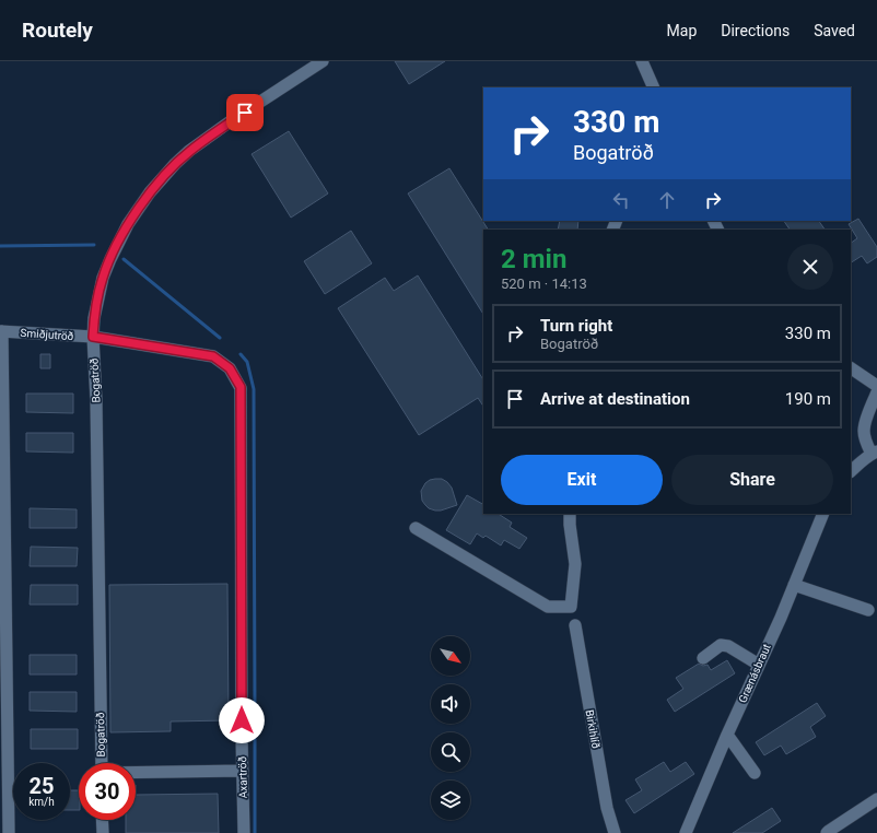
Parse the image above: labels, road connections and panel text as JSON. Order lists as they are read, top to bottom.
{
  "streets": {
    "street": [
      "Smiðjutröð",
      "Bogatröð",
      "Grænásbraut",
      "Birkihlíð",
      "Axartröð"
    ]
  },
  "crossings": [
    ["Smiðjutröð", "Bogatröð"],
    ["Smiðjutröð", "Axartröð"],
    ["Bogatröð", "Axartröð"]
  ],
  "north": "bottom right",
  "page": {
    "header": "Routely",
    "nav": ["Map", "Directions", "Saved"],
    "turn": ["330 m", "Bogatröð"],
    "heading": ["2 min", "520 m · 14:13"],
    "list": [
      {
        "name": "Turn right",
        "note": "Bogatröð",
        "value": "330 m"
      },
      {
        "name": "Arrive at destination",
        "value": "190 m"
      }
    ],
    "buttons": ["Exit", "Share"],
    "speed": "25 km/h",
    "limit": "30"
  }
}
